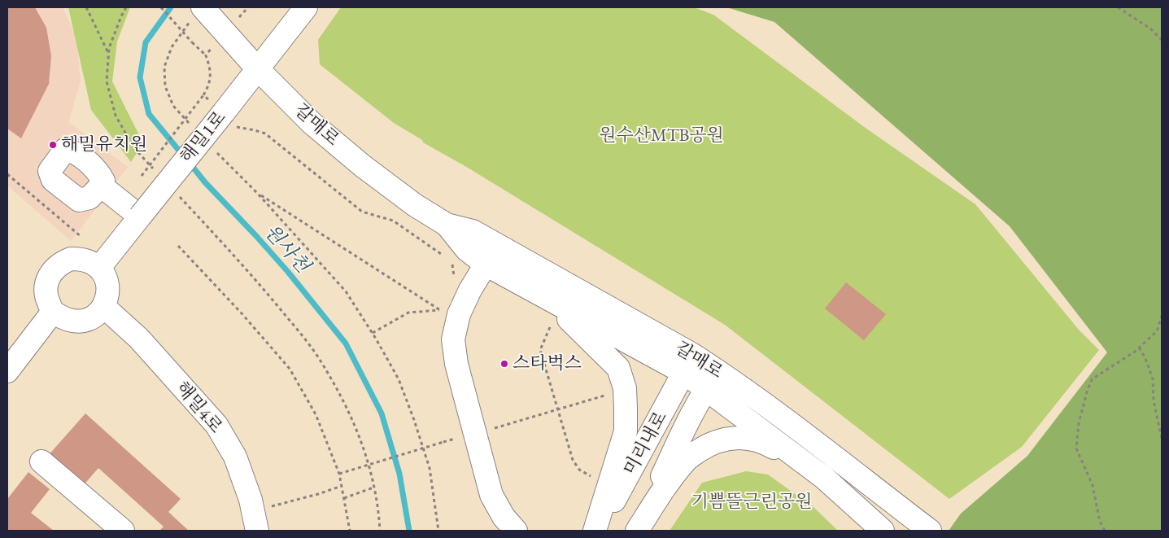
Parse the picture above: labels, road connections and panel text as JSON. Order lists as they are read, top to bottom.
{
  "streets": {
    "street": [
      "갈매로",
      "해밀1로",
      "해밀4로",
      "미리내로"
    ]
  },
  "crossings": [
    ["갈매로", "해밀1로"],
    ["갈매로", "미리내로"],
    ["해밀1로", "해밀4로"]
  ],
  "water": ["원사천"],
  "parks": ["원수산MTB공원", "기쁨뜰근린공원"],
  "places": ["해밀유치원", "스타벅스"]
}
